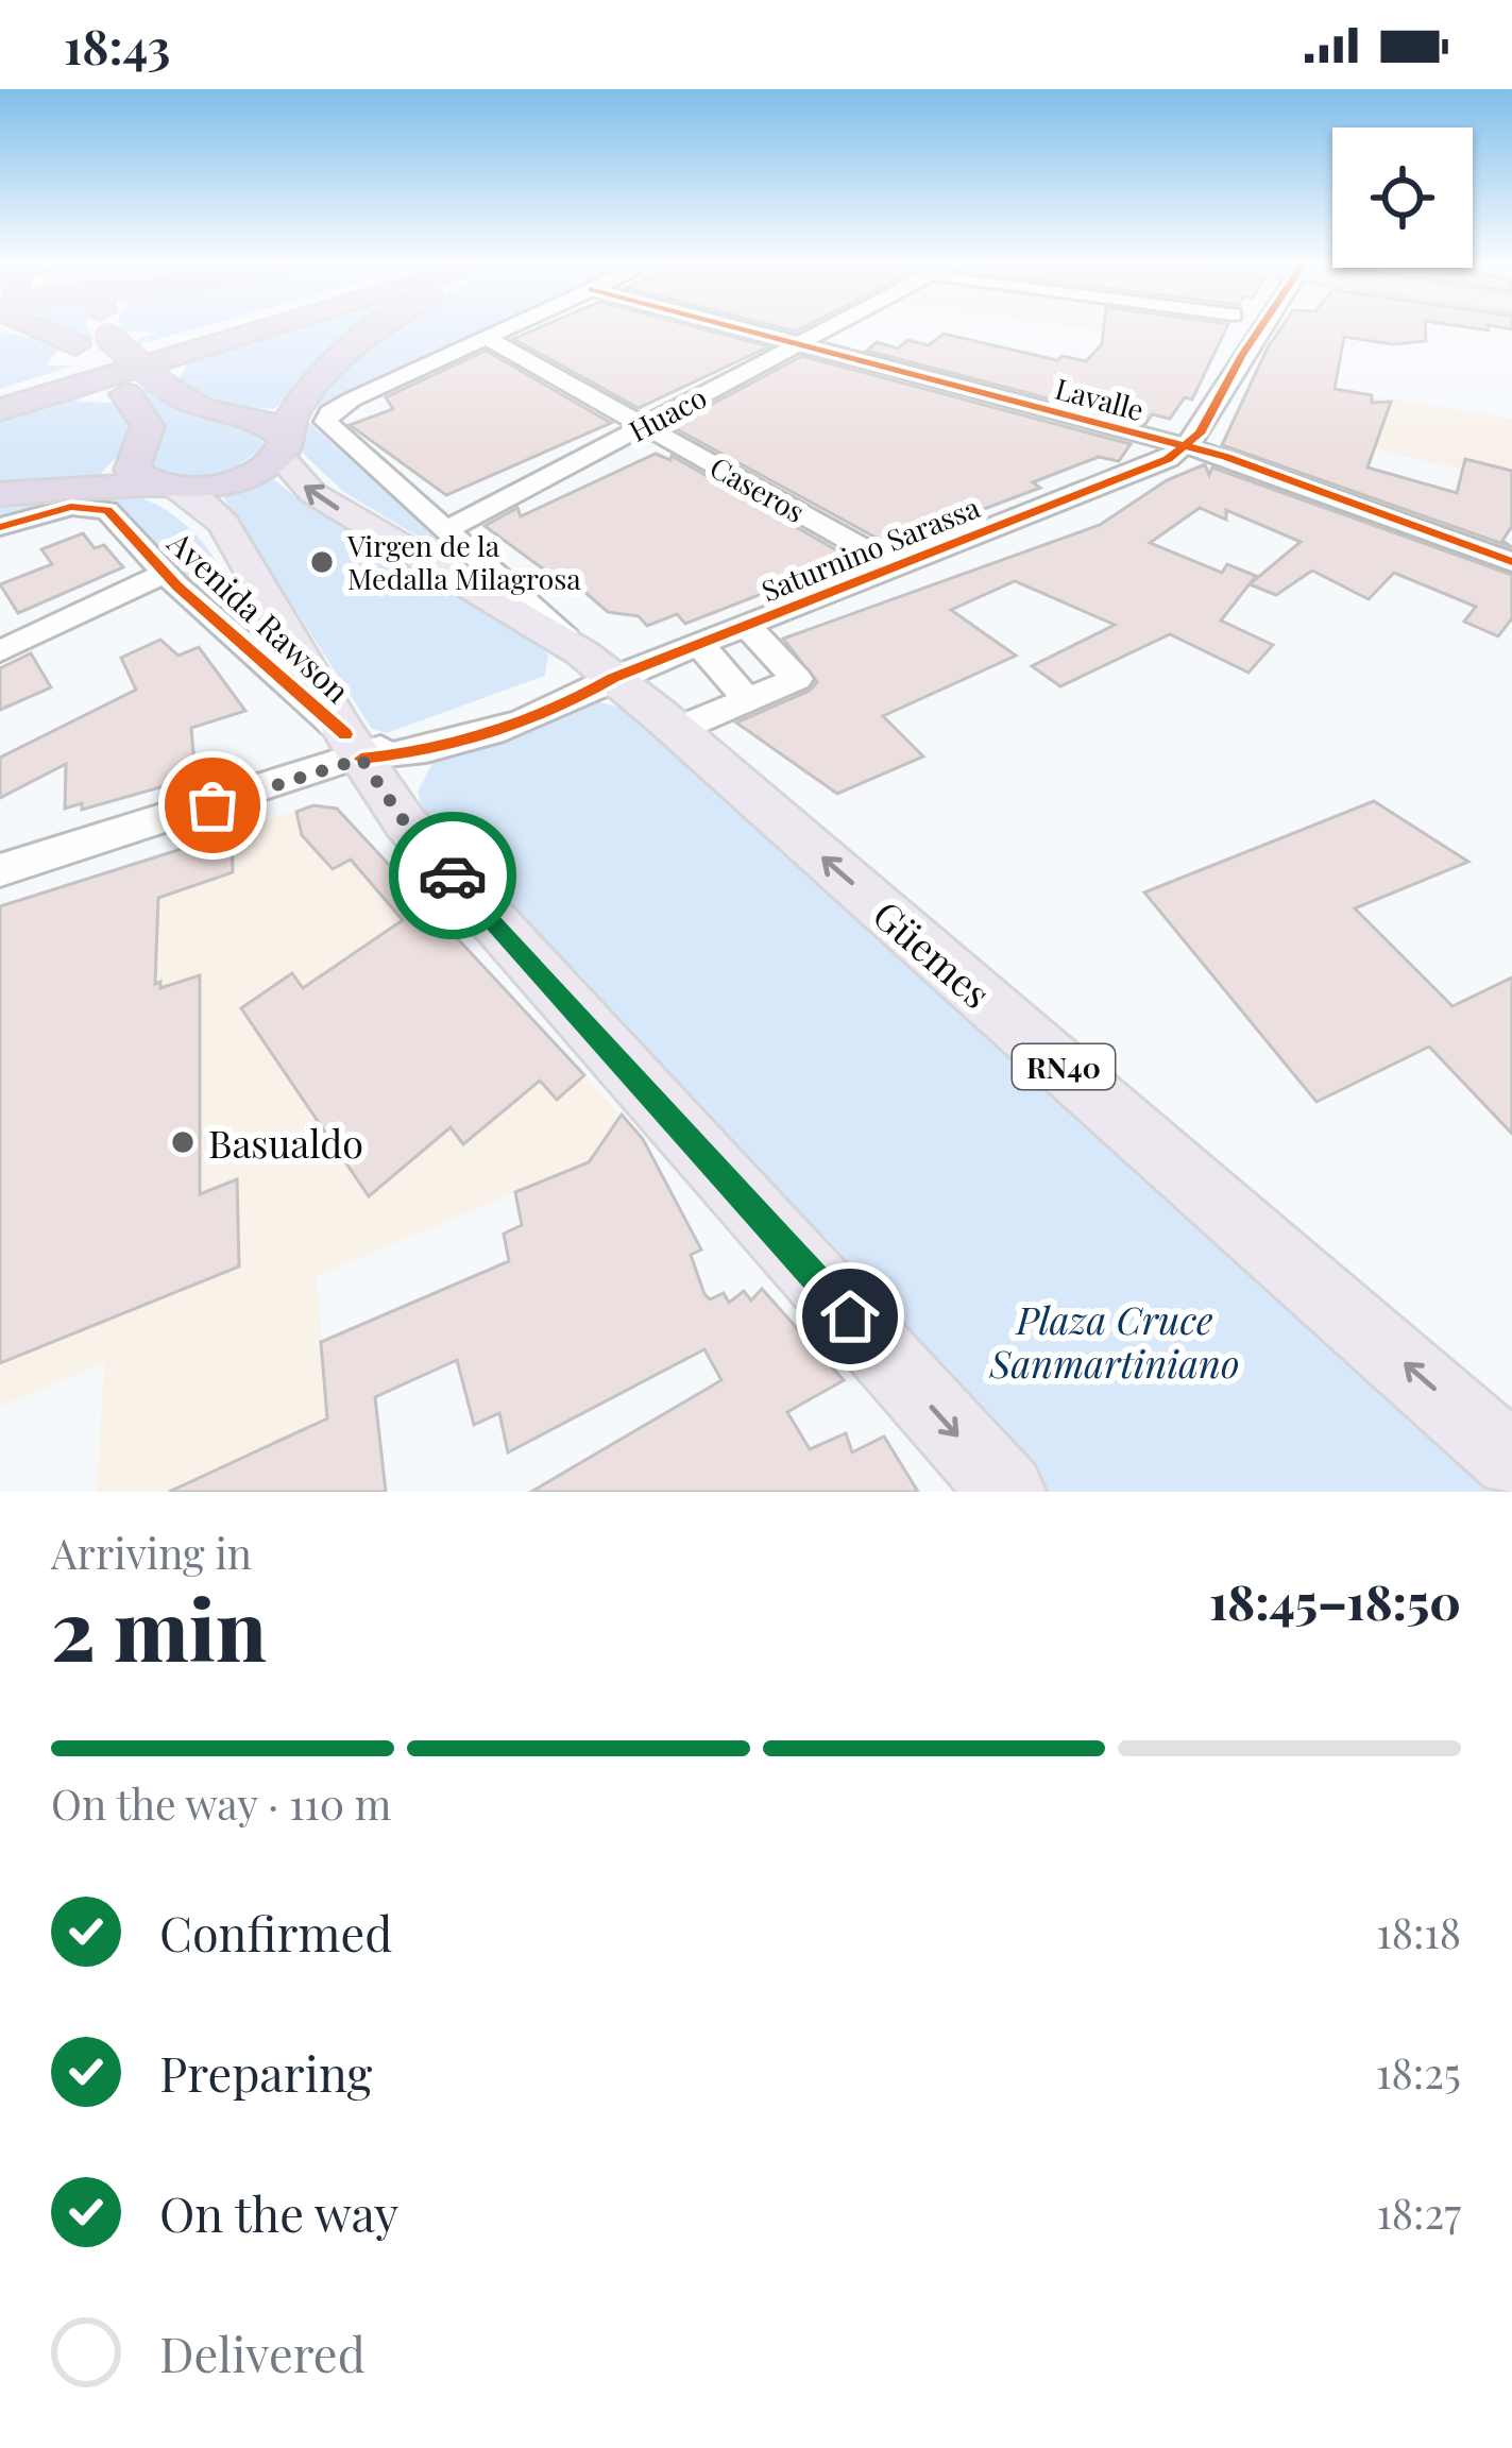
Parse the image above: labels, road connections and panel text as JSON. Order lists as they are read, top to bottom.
{
  "streets": {
    "highway": ["RN40"],
    "main road": ["Avenida Rawson", "Güemes"],
    "street": [
      "Lavalle",
      "Huaco",
      "Caseros",
      "Saturnino Sarassa"
    ]
  },
  "crossings": [
    ["Lavalle", "Huaco"],
    ["Lavalle", "Saturnino Sarassa"],
    ["Huaco", "Caseros"],
    ["Huaco", "Güemes"],
    ["Caseros", "Saturnino Sarassa"],
    ["Caseros", "Güemes"],
    ["Saturnino Sarassa", "Avenida Rawson"],
    ["Saturnino Sarassa", "Güemes"],
    ["Güemes", "RN40"]
  ],
  "one_way": ["Avenida Rawson", "Güemes"],
  "parks": ["Plaza Cruce Sanmartiniano"],
  "places": ["Virgen de la Medalla Milagrosa", "Basualdo"],
  "page": {
    "status": "18:43",
    "heading": ["2 min", "Arriving in", "18:45–18:50"],
    "bar": "On the way · 110 m",
    "list": [
      ["Confirmed", "18:18"],
      ["Preparing", "18:25"],
      ["On the way", "18:27"],
      "Delivered"
    ]
  }
}
